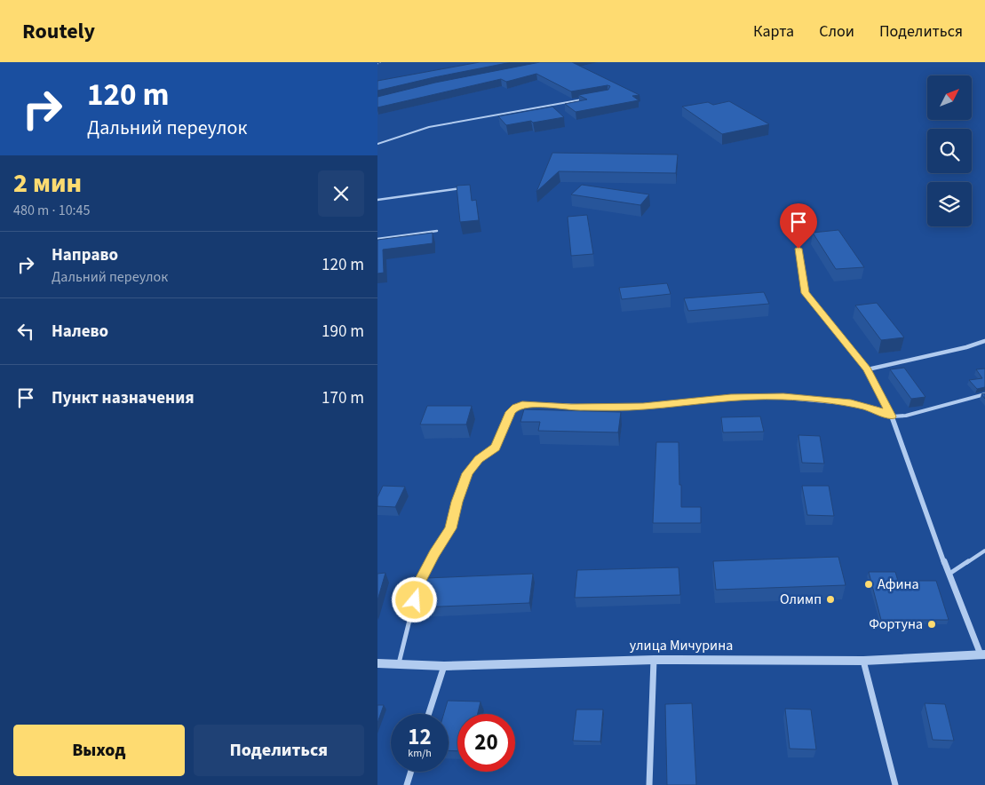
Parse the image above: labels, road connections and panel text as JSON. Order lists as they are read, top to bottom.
{
  "streets": {
    "street": ["улица Мичурина"]
  },
  "places": ["Афина", "Олимп", "Фортуна"],
  "north": "top right",
  "page": {
    "header": "Routely",
    "nav": ["Карта", "Слои", "Поделиться"],
    "turn": ["120 m", "Дальний переулок"],
    "heading": ["2 мин", "480 m · 10:45"],
    "list": [
      {
        "name": "Направо",
        "note": "Дальний переулок",
        "value": "120 m"
      },
      {
        "name": "Налево",
        "value": "190 m"
      },
      {
        "name": "Пункт назначения",
        "value": "170 m"
      }
    ],
    "speed": "12 km/h",
    "limit": "20",
    "buttons": ["Выход", "Поделиться"]
  }
}
